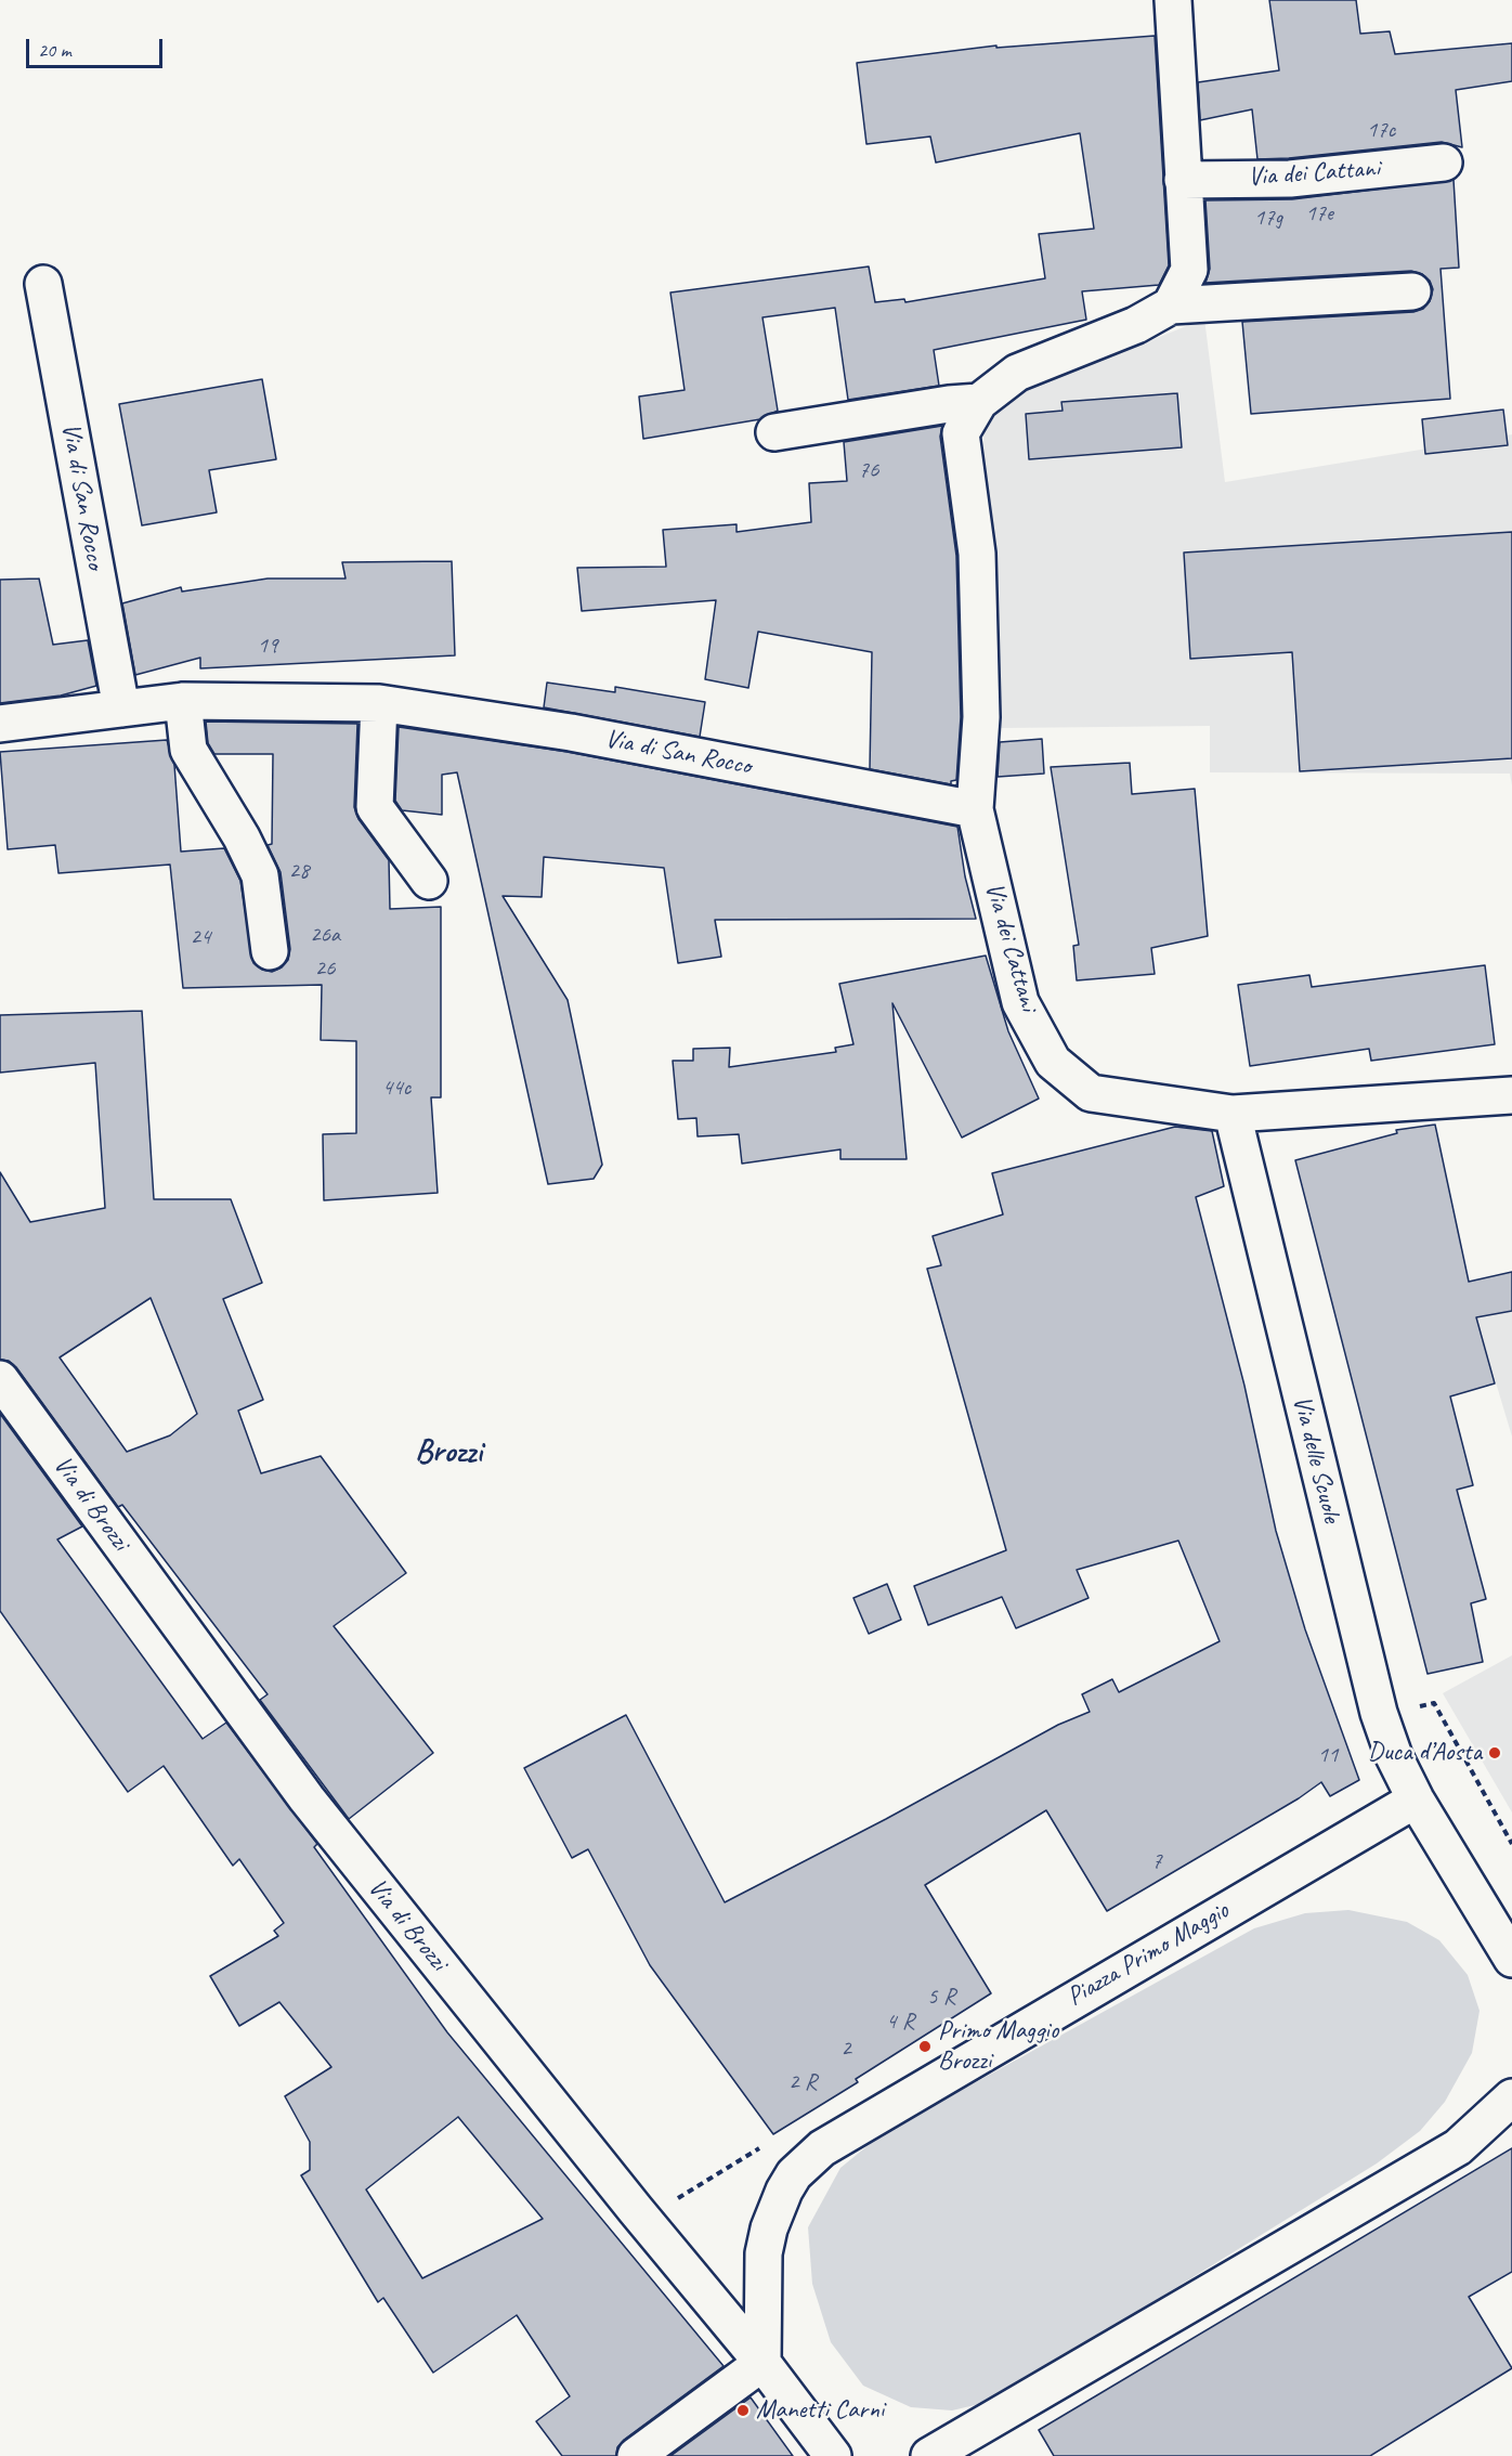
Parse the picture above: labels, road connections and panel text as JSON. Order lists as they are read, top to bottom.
{
  "streets": {
    "street": [
      "Via dei Cattani",
      "Via di San Rocco",
      "Via delle Scuole",
      "Via di Brozzi",
      "Piazza Primo Maggio"
    ]
  },
  "crossings": [
    ["Via dei Cattani", "Via di San Rocco"],
    ["Via dei Cattani", "Via delle Scuole"],
    ["Via delle Scuole", "Piazza Primo Maggio"],
    ["Via di Brozzi", "Piazza Primo Maggio"]
  ],
  "districts": ["Brozzi"],
  "places": ["Duca d’Aosta", "Primo Maggio Brozzi", "Manetti Carni"],
  "house_numbers": [
    "17c",
    "17e",
    "17g",
    "76",
    "19",
    "28",
    "26a",
    "24",
    "26",
    "44c",
    "11",
    "7",
    "5 R",
    "4 R",
    "2",
    "2 R"
  ],
  "scale_bar": "20 m"
}
